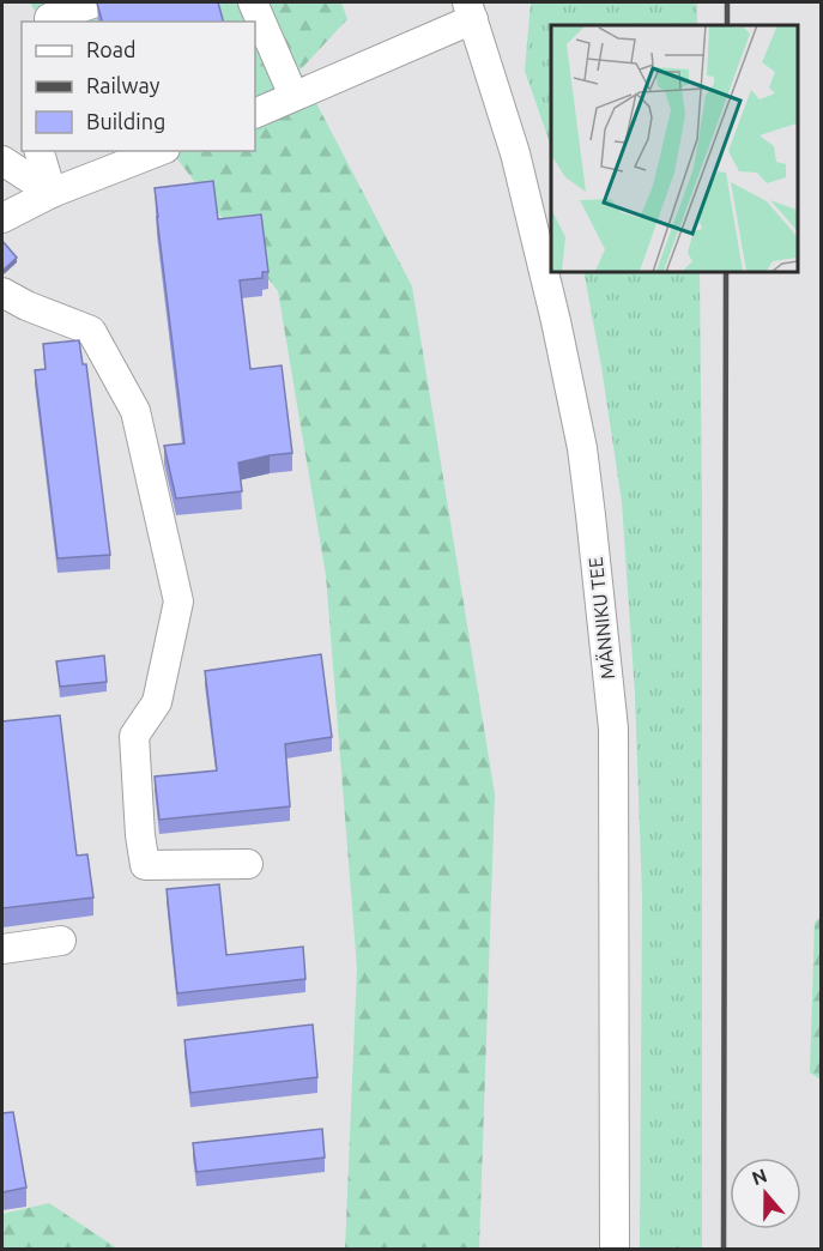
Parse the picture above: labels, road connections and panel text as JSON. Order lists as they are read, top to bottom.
{
  "streets": {
    "street": ["MÄNNIKU TEE"]
  },
  "legend": ["Road", "Railway", "Building"],
  "north": "top"
}
